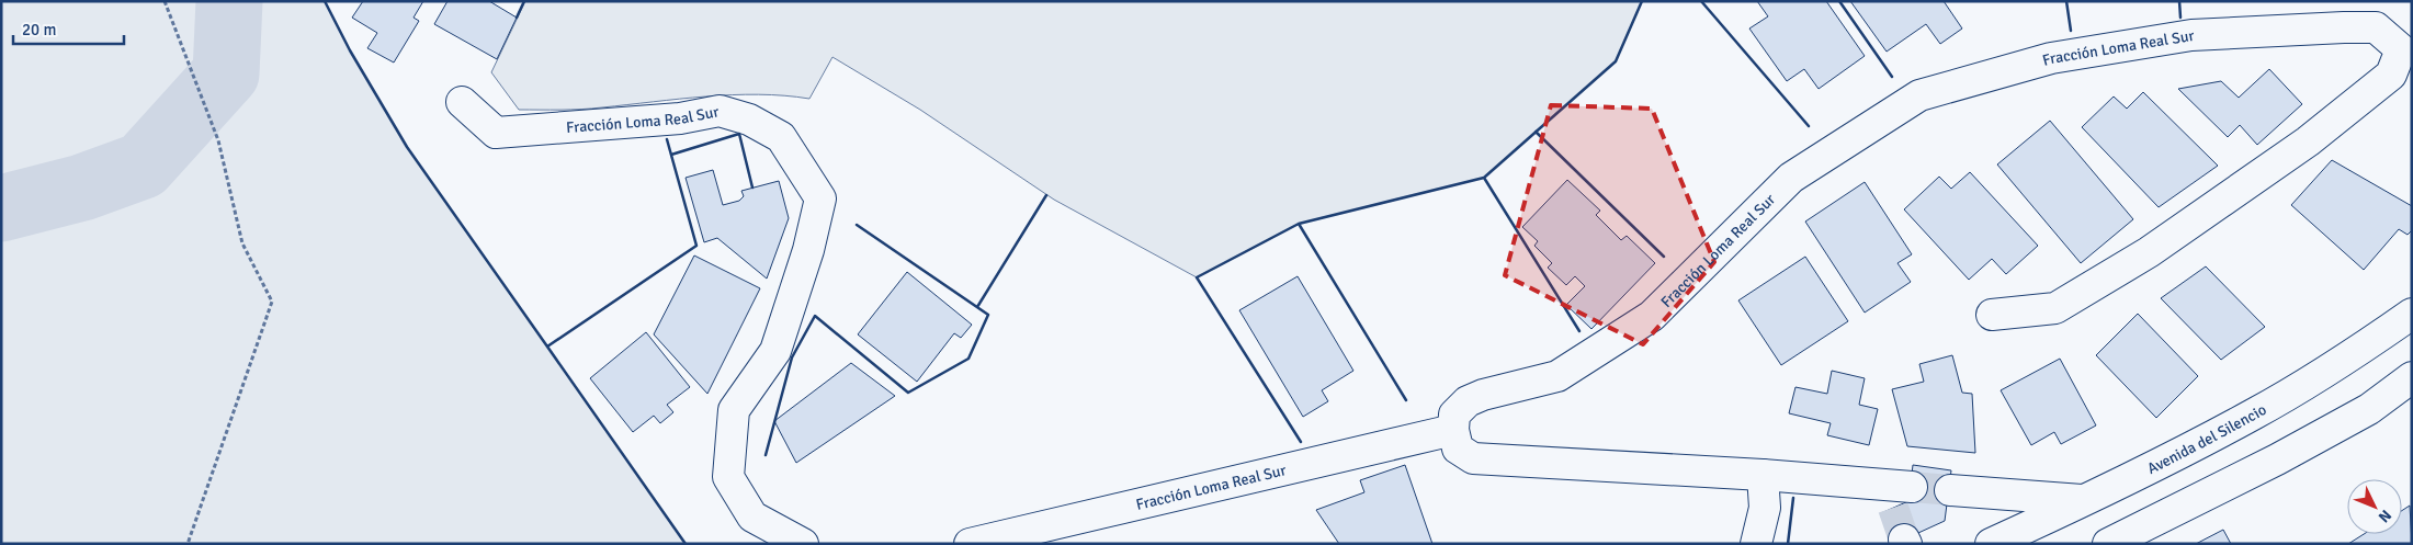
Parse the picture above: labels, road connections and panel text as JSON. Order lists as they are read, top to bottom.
{
  "streets": {
    "street": ["Fracción Loma Real Sur", "Avenida del Silencio"]
  },
  "scale_bar": "20 m",
  "north": "bottom right"
}
